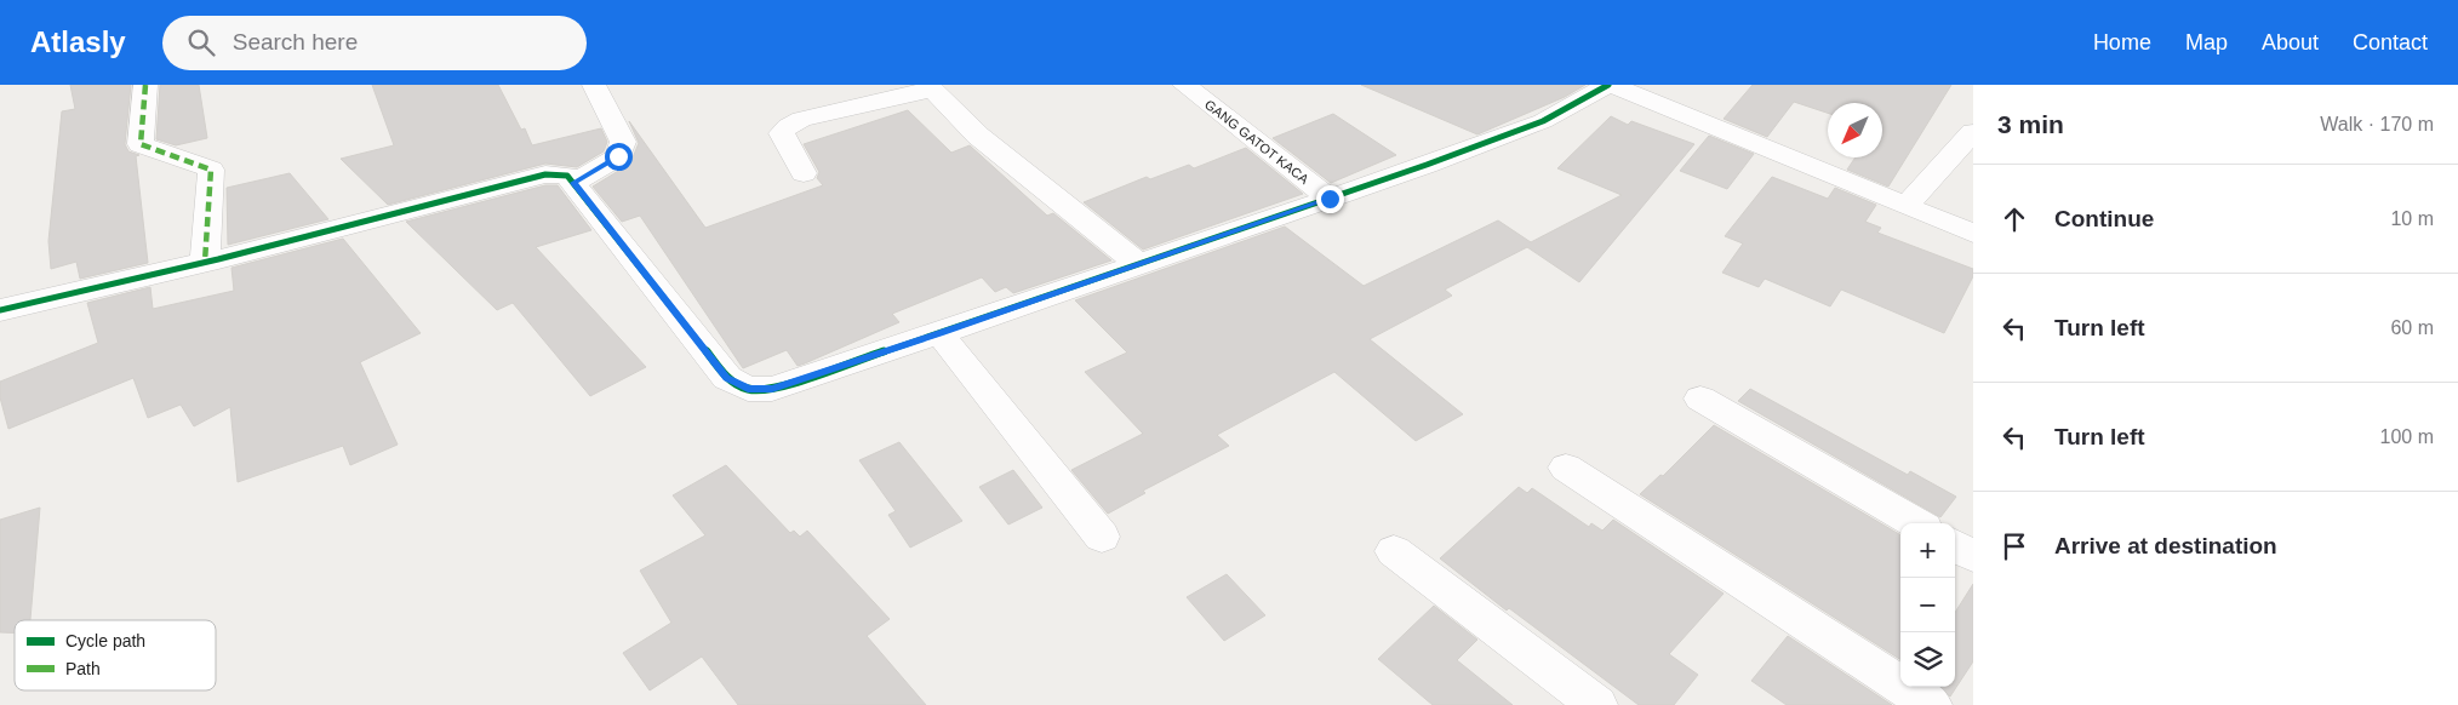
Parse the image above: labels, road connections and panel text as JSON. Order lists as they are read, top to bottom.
{
  "streets": {
    "street": ["GANG GATOT KACA"]
  },
  "legend": ["Cycle path", "Path"],
  "north": "bottom left",
  "page": {
    "header": "Atlasly",
    "search": "Search here",
    "nav": [
      "Home",
      "Map",
      "About",
      "Contact"
    ],
    "heading": ["3 min", "Walk · 170 m"],
    "list": [
      ["Continue", "10 m"],
      ["Turn left", "60 m"],
      ["Turn left", "100 m"],
      "Arrive at destination"
    ],
    "map_buttons": ["+", "−"]
  }
}
